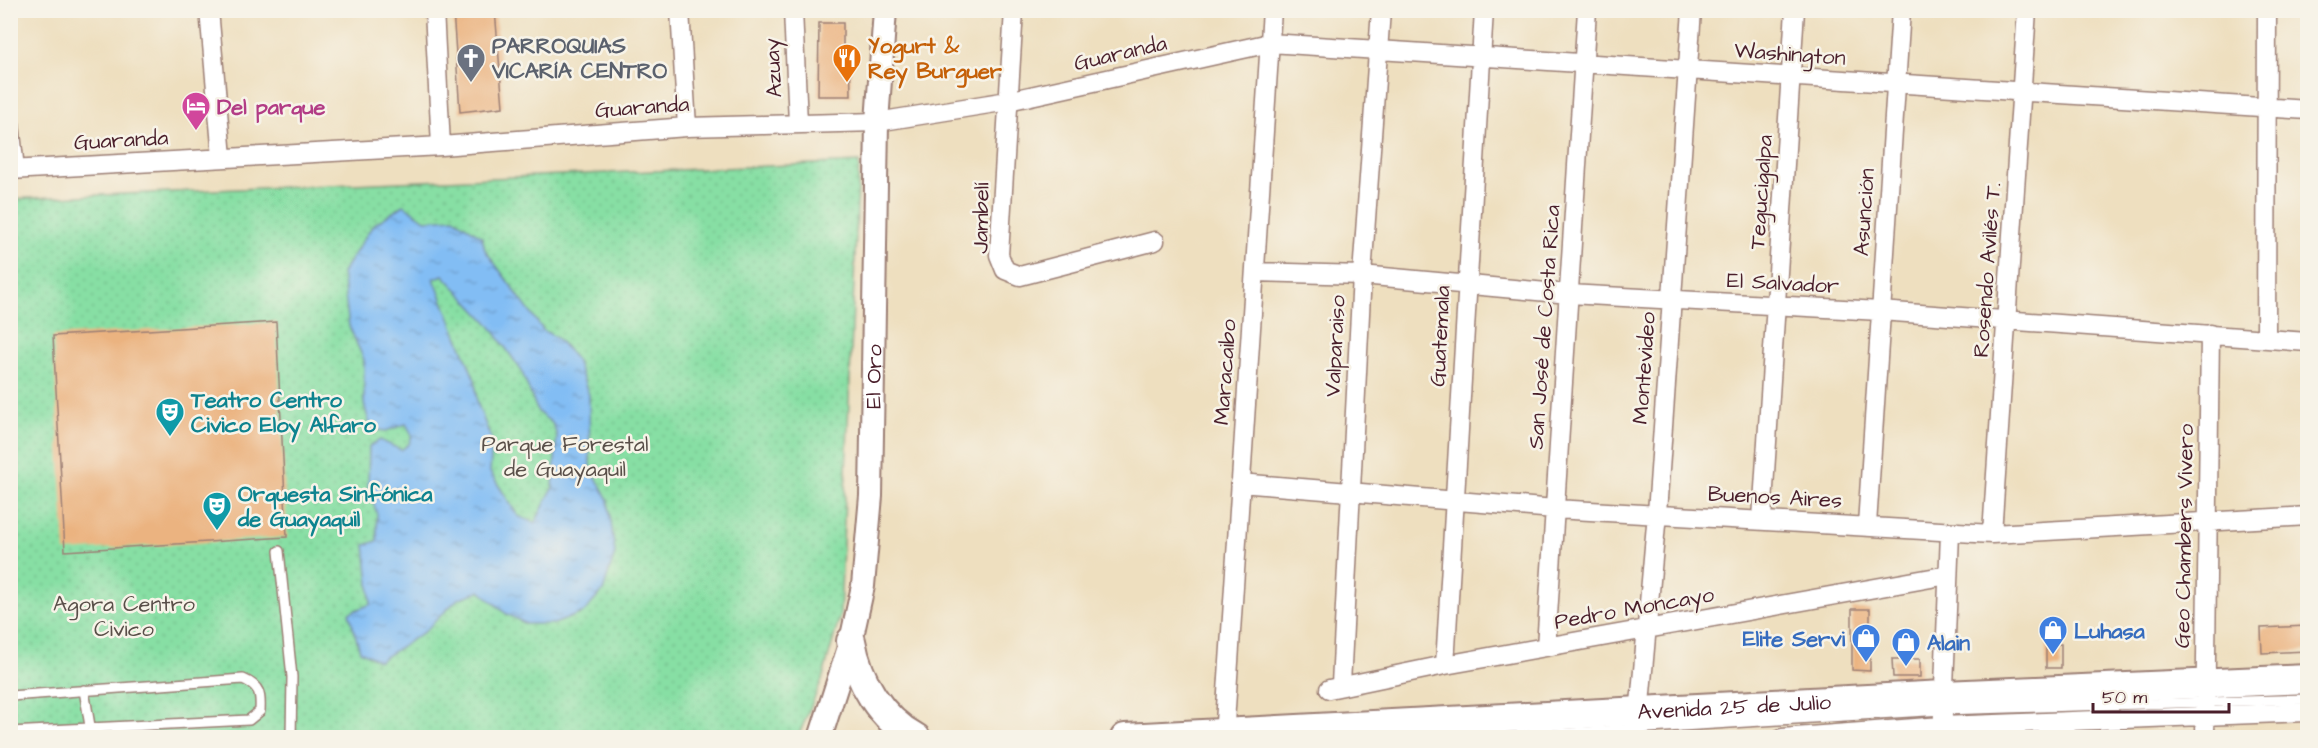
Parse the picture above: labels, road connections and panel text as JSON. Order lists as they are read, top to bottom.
{
  "streets": {
    "main road": ["Avenida 25 de Julio"],
    "street": [
      "Guaranda",
      "Washington",
      "Azuay",
      "Tegucigalpa",
      "Asunción",
      "Jambelí",
      "Rosendo Avilés T.",
      "El Salvador",
      "San José de Costa Rica",
      "Guatemala",
      "Valparaiso",
      "Montevideo",
      "Maracaibo",
      "El Oro",
      "Buenos Aires",
      "Geo Chambers Vivero",
      "Pedro Moncayo"
    ]
  },
  "crossings": [
    ["Guaranda", "Washington"],
    ["Guaranda", "Azuay"],
    ["Guaranda", "Jambelí"],
    ["Guaranda", "Maracaibo"],
    ["Guaranda", "El Oro"],
    ["Washington", "Tegucigalpa"],
    ["Washington", "Asunción"],
    ["Washington", "Rosendo Avilés T."],
    ["Washington", "San José de Costa Rica"],
    ["Washington", "Guatemala"],
    ["Washington", "Valparaiso"],
    ["Washington", "Montevideo"],
    ["Washington", "Maracaibo"],
    ["Tegucigalpa", "El Salvador"],
    ["Tegucigalpa", "Buenos Aires"],
    ["Asunción", "El Salvador"],
    ["Asunción", "Buenos Aires"],
    ["Rosendo Avilés T.", "El Salvador"],
    ["Rosendo Avilés T.", "Buenos Aires"],
    ["El Salvador", "San José de Costa Rica"],
    ["El Salvador", "Guatemala"],
    ["El Salvador", "Valparaiso"],
    ["El Salvador", "Montevideo"],
    ["El Salvador", "Maracaibo"],
    ["El Salvador", "Geo Chambers Vivero"],
    ["San José de Costa Rica", "Buenos Aires"],
    ["San José de Costa Rica", "Pedro Moncayo"],
    ["Guatemala", "Buenos Aires"],
    ["Guatemala", "Pedro Moncayo"],
    ["Valparaiso", "Buenos Aires"],
    ["Valparaiso", "Pedro Moncayo"],
    ["Montevideo", "Buenos Aires"],
    ["Montevideo", "Pedro Moncayo"],
    ["Montevideo", "Avenida 25 de Julio"],
    ["Maracaibo", "Buenos Aires"],
    ["Maracaibo", "Avenida 25 de Julio"],
    ["Buenos Aires", "Geo Chambers Vivero"],
    ["Geo Chambers Vivero", "Avenida 25 de Julio"]
  ],
  "parks": ["Parque Forestal de Guayaquil", "Agora Centro Civico"],
  "places": {
    "church": ["PARROQUIAS VICARÍA CENTRO"],
    "restaurant": ["Yogurt & Rey Burguer"],
    "hotel": ["Del parque"],
    "theatre": ["Teatro Centro Civico Eloy Alfaro", "Orquesta Sinfónica de Guayaquil"],
    "shop": ["Luhasa", "Elite Servi", "Alain"]
  },
  "scale_bar": "50 m"
}
